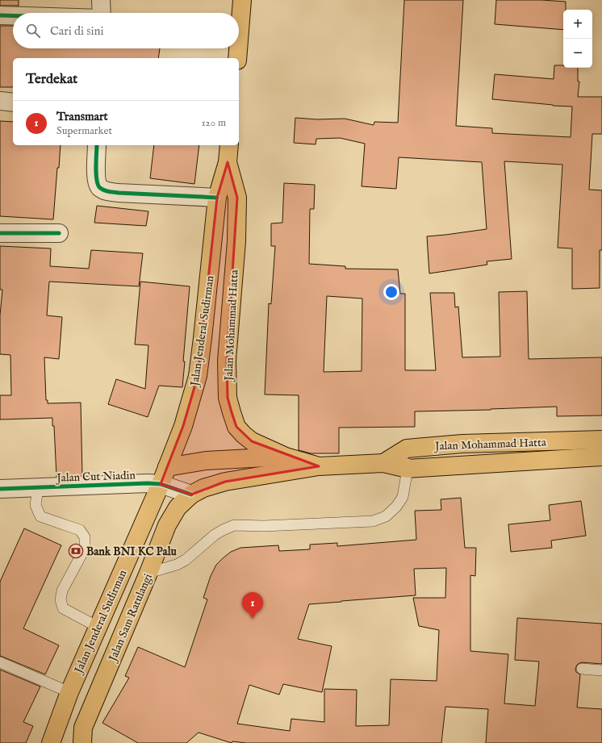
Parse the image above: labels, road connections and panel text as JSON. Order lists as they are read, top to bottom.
{
  "streets": {
    "main road": ["Jalan Mohammad Hatta", "Jalan Jenderal Sudirman", "Jalan Sam Ratulangi"],
    "street": ["Jalan Cut Niadin"]
  },
  "crossings": [
    ["Jalan Mohammad Hatta", "Jalan Jenderal Sudirman"],
    ["Jalan Mohammad Hatta", "Jalan Sam Ratulangi"],
    ["Jalan Jenderal Sudirman", "Jalan Cut Niadin"],
    ["Jalan Cut Niadin", "Jalan Sam Ratulangi"]
  ],
  "places": {
    "bank": ["Bank BNI KC Palu"]
  },
  "page": {
    "map_buttons": ["+", "−"],
    "search": "Cari di sini",
    "heading": "Terdekat",
    "list": [
      {
        "mark": "1",
        "name": "Transmart",
        "note": "Supermarket",
        "value": "120 m"
      }
    ],
    "pins": "1"
  }
}
